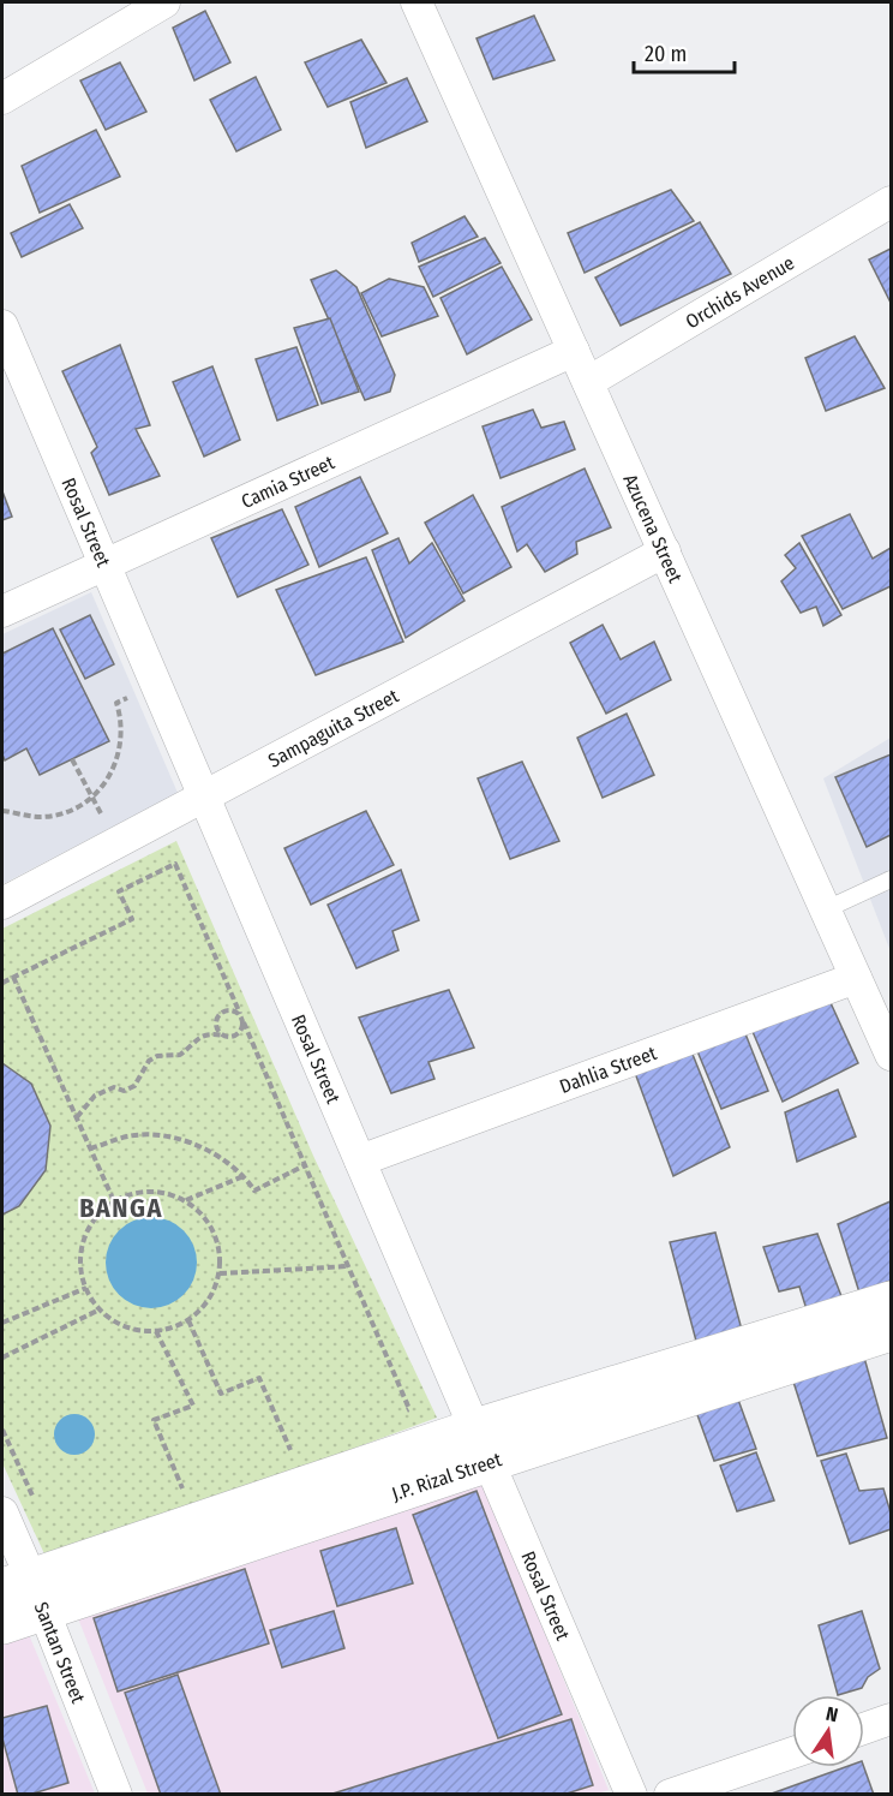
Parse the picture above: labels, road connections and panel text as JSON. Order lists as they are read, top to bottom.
{
  "streets": {
    "main road": ["J.P. Rizal Street"],
    "street": [
      "Orchids Avenue",
      "Camia Street",
      "Rosal Street",
      "Azucena Street",
      "Sampaguita Street",
      "Dahlia Street",
      "Santan Street"
    ]
  },
  "crossings": [
    ["Orchids Avenue", "Azucena Street"],
    ["Camia Street", "Rosal Street"],
    ["Camia Street", "Azucena Street"],
    ["Rosal Street", "Sampaguita Street"],
    ["Rosal Street", "Dahlia Street"],
    ["Rosal Street", "J.P. Rizal Street"],
    ["Azucena Street", "Sampaguita Street"],
    ["Azucena Street", "Dahlia Street"],
    ["J.P. Rizal Street", "Santan Street"]
  ],
  "districts": ["BANGA"],
  "scale_bar": "20 m",
  "north": "top"
}
